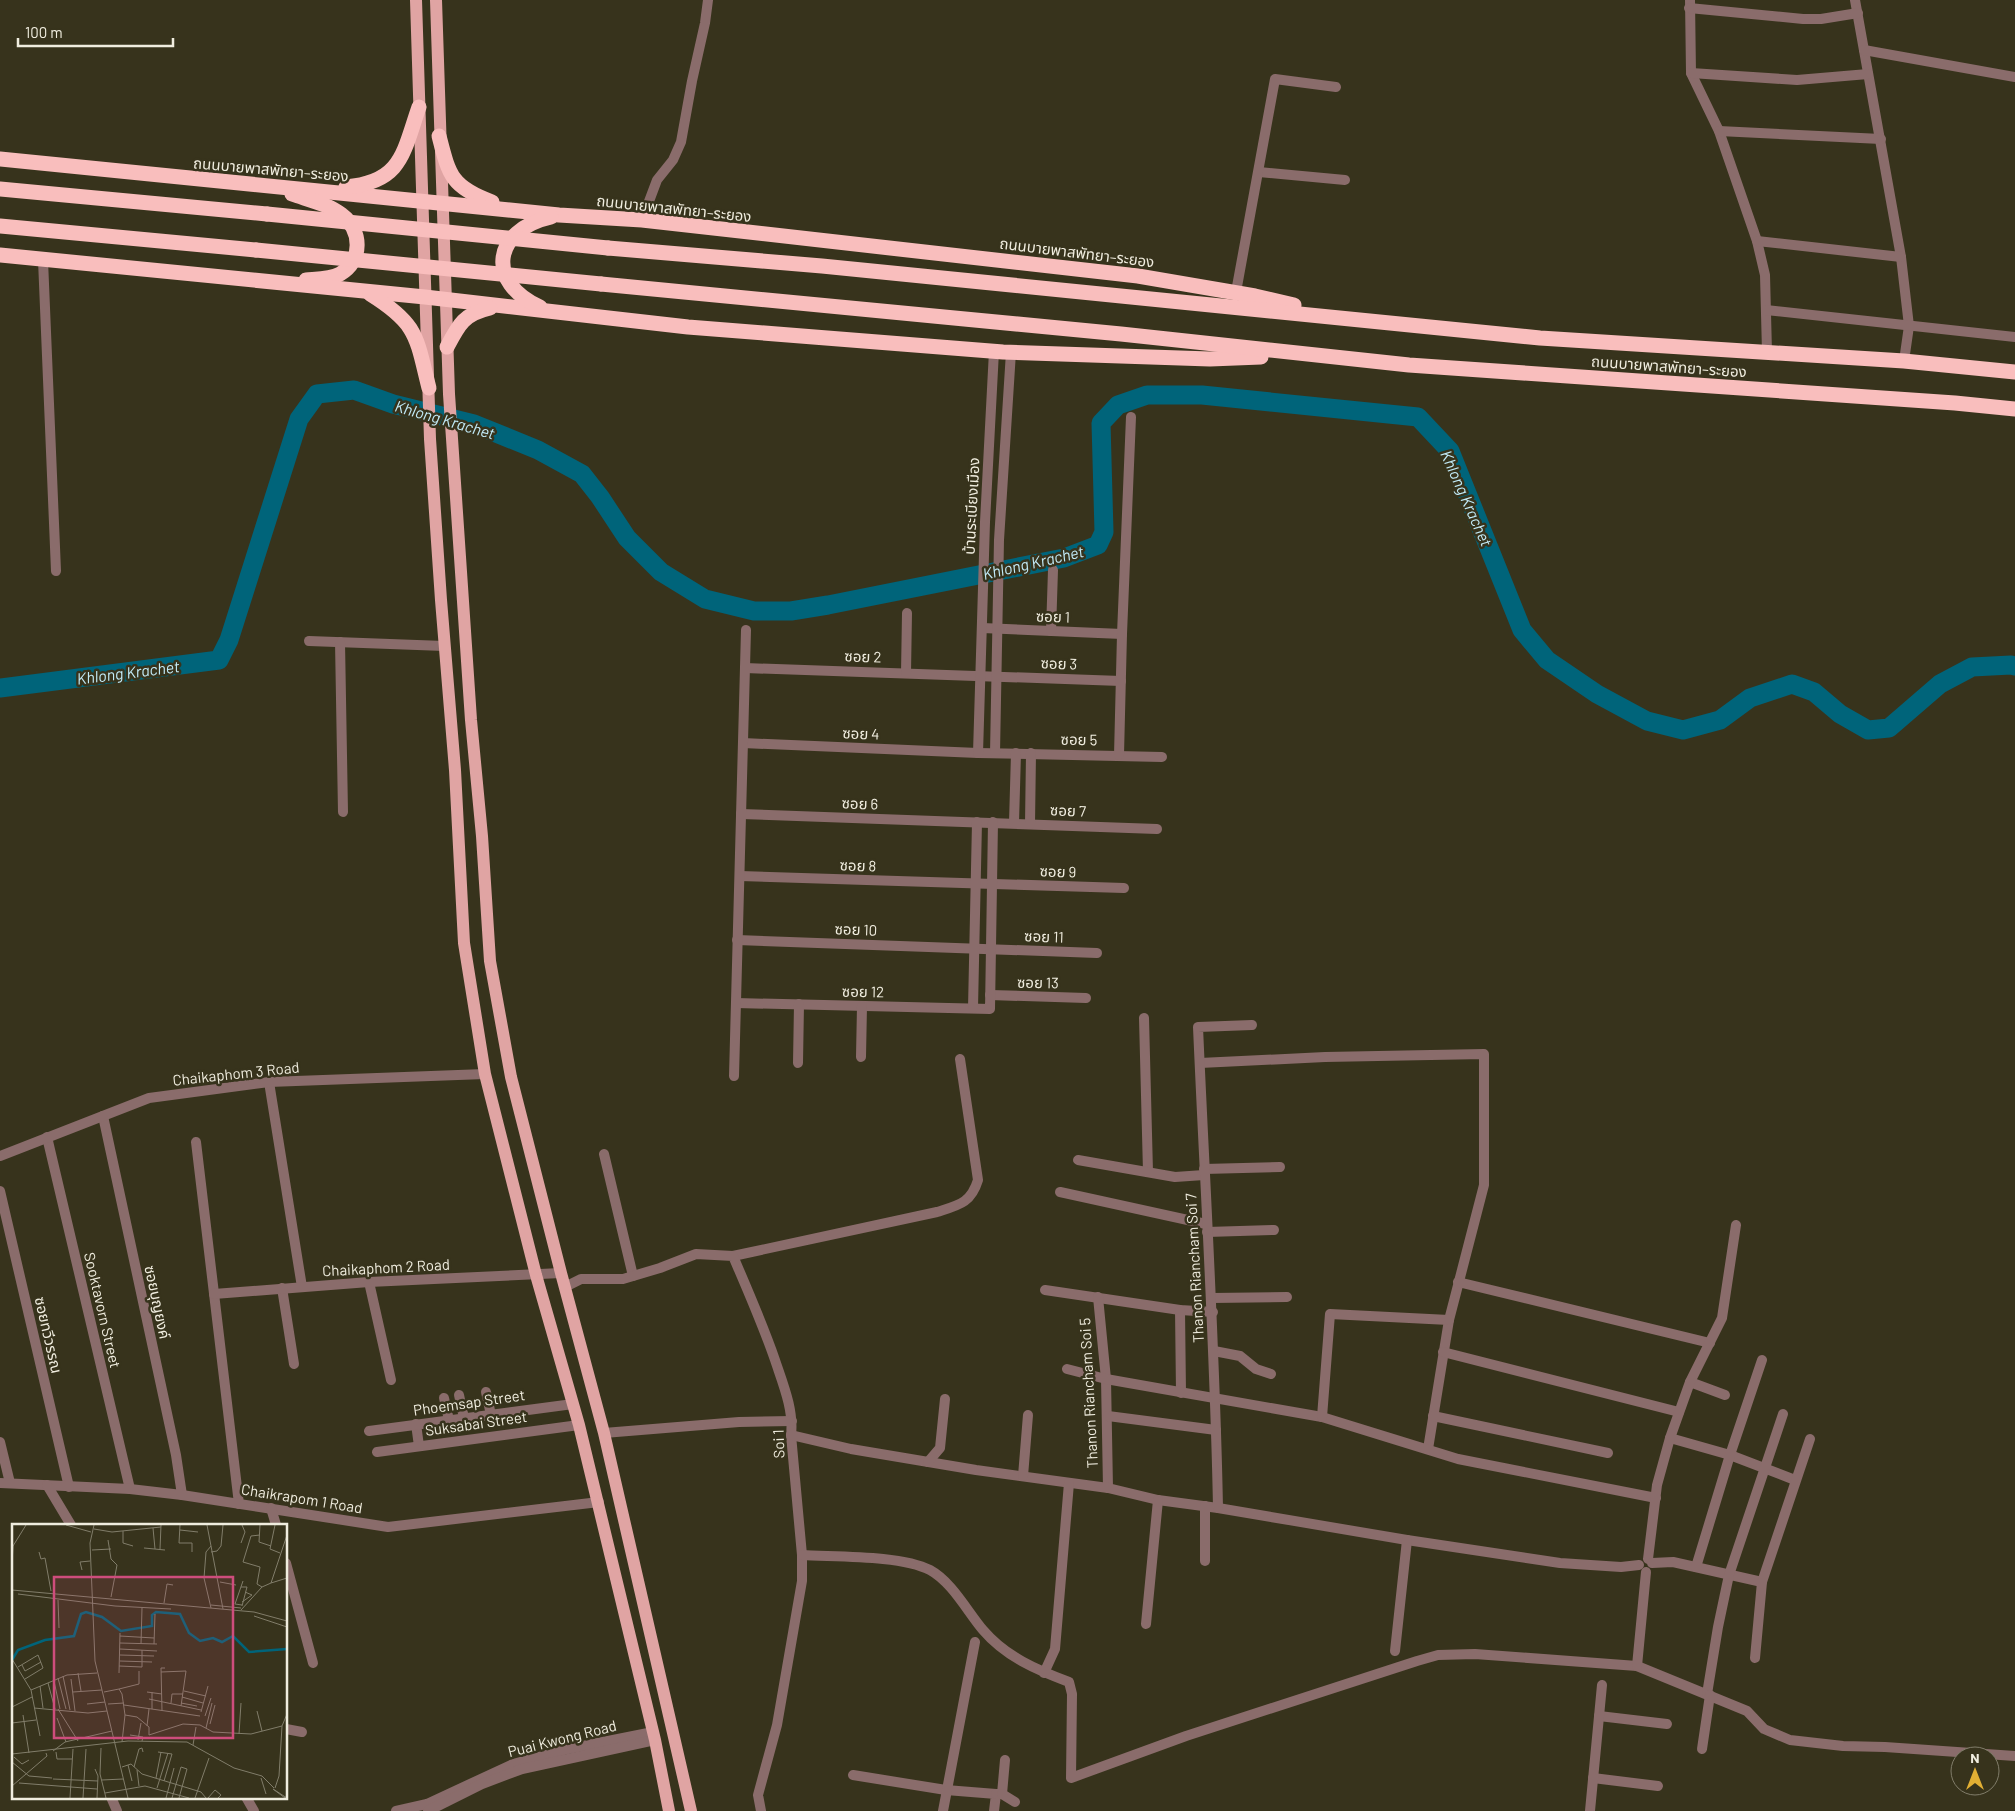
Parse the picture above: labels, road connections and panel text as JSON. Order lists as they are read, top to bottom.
{
  "streets": {
    "highway": ["ถนนบายพาสพัทยา–ระยอง"],
    "street": [
      "บ้านระเบียงเมือง",
      "ซอย 1",
      "ซอย 2",
      "ซอย 3",
      "ซอย 4",
      "ซอย 5",
      "ซอย 6",
      "ซอย 7",
      "ซอย 8",
      "ซอย 9",
      "ซอย 10",
      "ซอย 11",
      "ซอย 13",
      "ซอย 12",
      "Chaikaphom 3 Road",
      "Chaikaphom 2 Road",
      "Thanon Riancham Soi 7",
      "ซอยบุญยงค์",
      "Sooktavorn Street",
      "ซอยทวีวรรณ",
      "Thanon Riancham Soi 5",
      "Phoemsap Street",
      "Suksabai Street",
      "Soi 1",
      "Chaikrapom 1 Road",
      "Puai Kwong Road"
    ]
  },
  "crossings": [
    ["ถนนบายพาสพัทยา–ระยอง", "บ้านระเบียงเมือง"],
    ["บ้านระเบียงเมือง", "ซอย 1"],
    ["บ้านระเบียงเมือง", "ซอย 2"],
    ["บ้านระเบียงเมือง", "ซอย 3"],
    ["บ้านระเบียงเมือง", "ซอย 4"],
    ["บ้านระเบียงเมือง", "ซอย 5"],
    ["ซอย 2", "ซอย 3"],
    ["ซอย 4", "ซอย 5"],
    ["ซอย 6", "ซอย 7"],
    ["ซอย 8", "ซอย 9"],
    ["ซอย 10", "ซอย 11"],
    ["ซอย 13", "ซอย 12"],
    ["Chaikaphom 3 Road", "ซอยบุญยงค์"],
    ["Chaikaphom 3 Road", "Sooktavorn Street"],
    ["ซอยบุญยงค์", "Chaikrapom 1 Road"],
    ["Sooktavorn Street", "Chaikrapom 1 Road"],
    ["ซอยทวีวรรณ", "Chaikrapom 1 Road"]
  ],
  "water": ["Khlong Krachet"],
  "scale_bar": "100 m",
  "north": "top"
}
